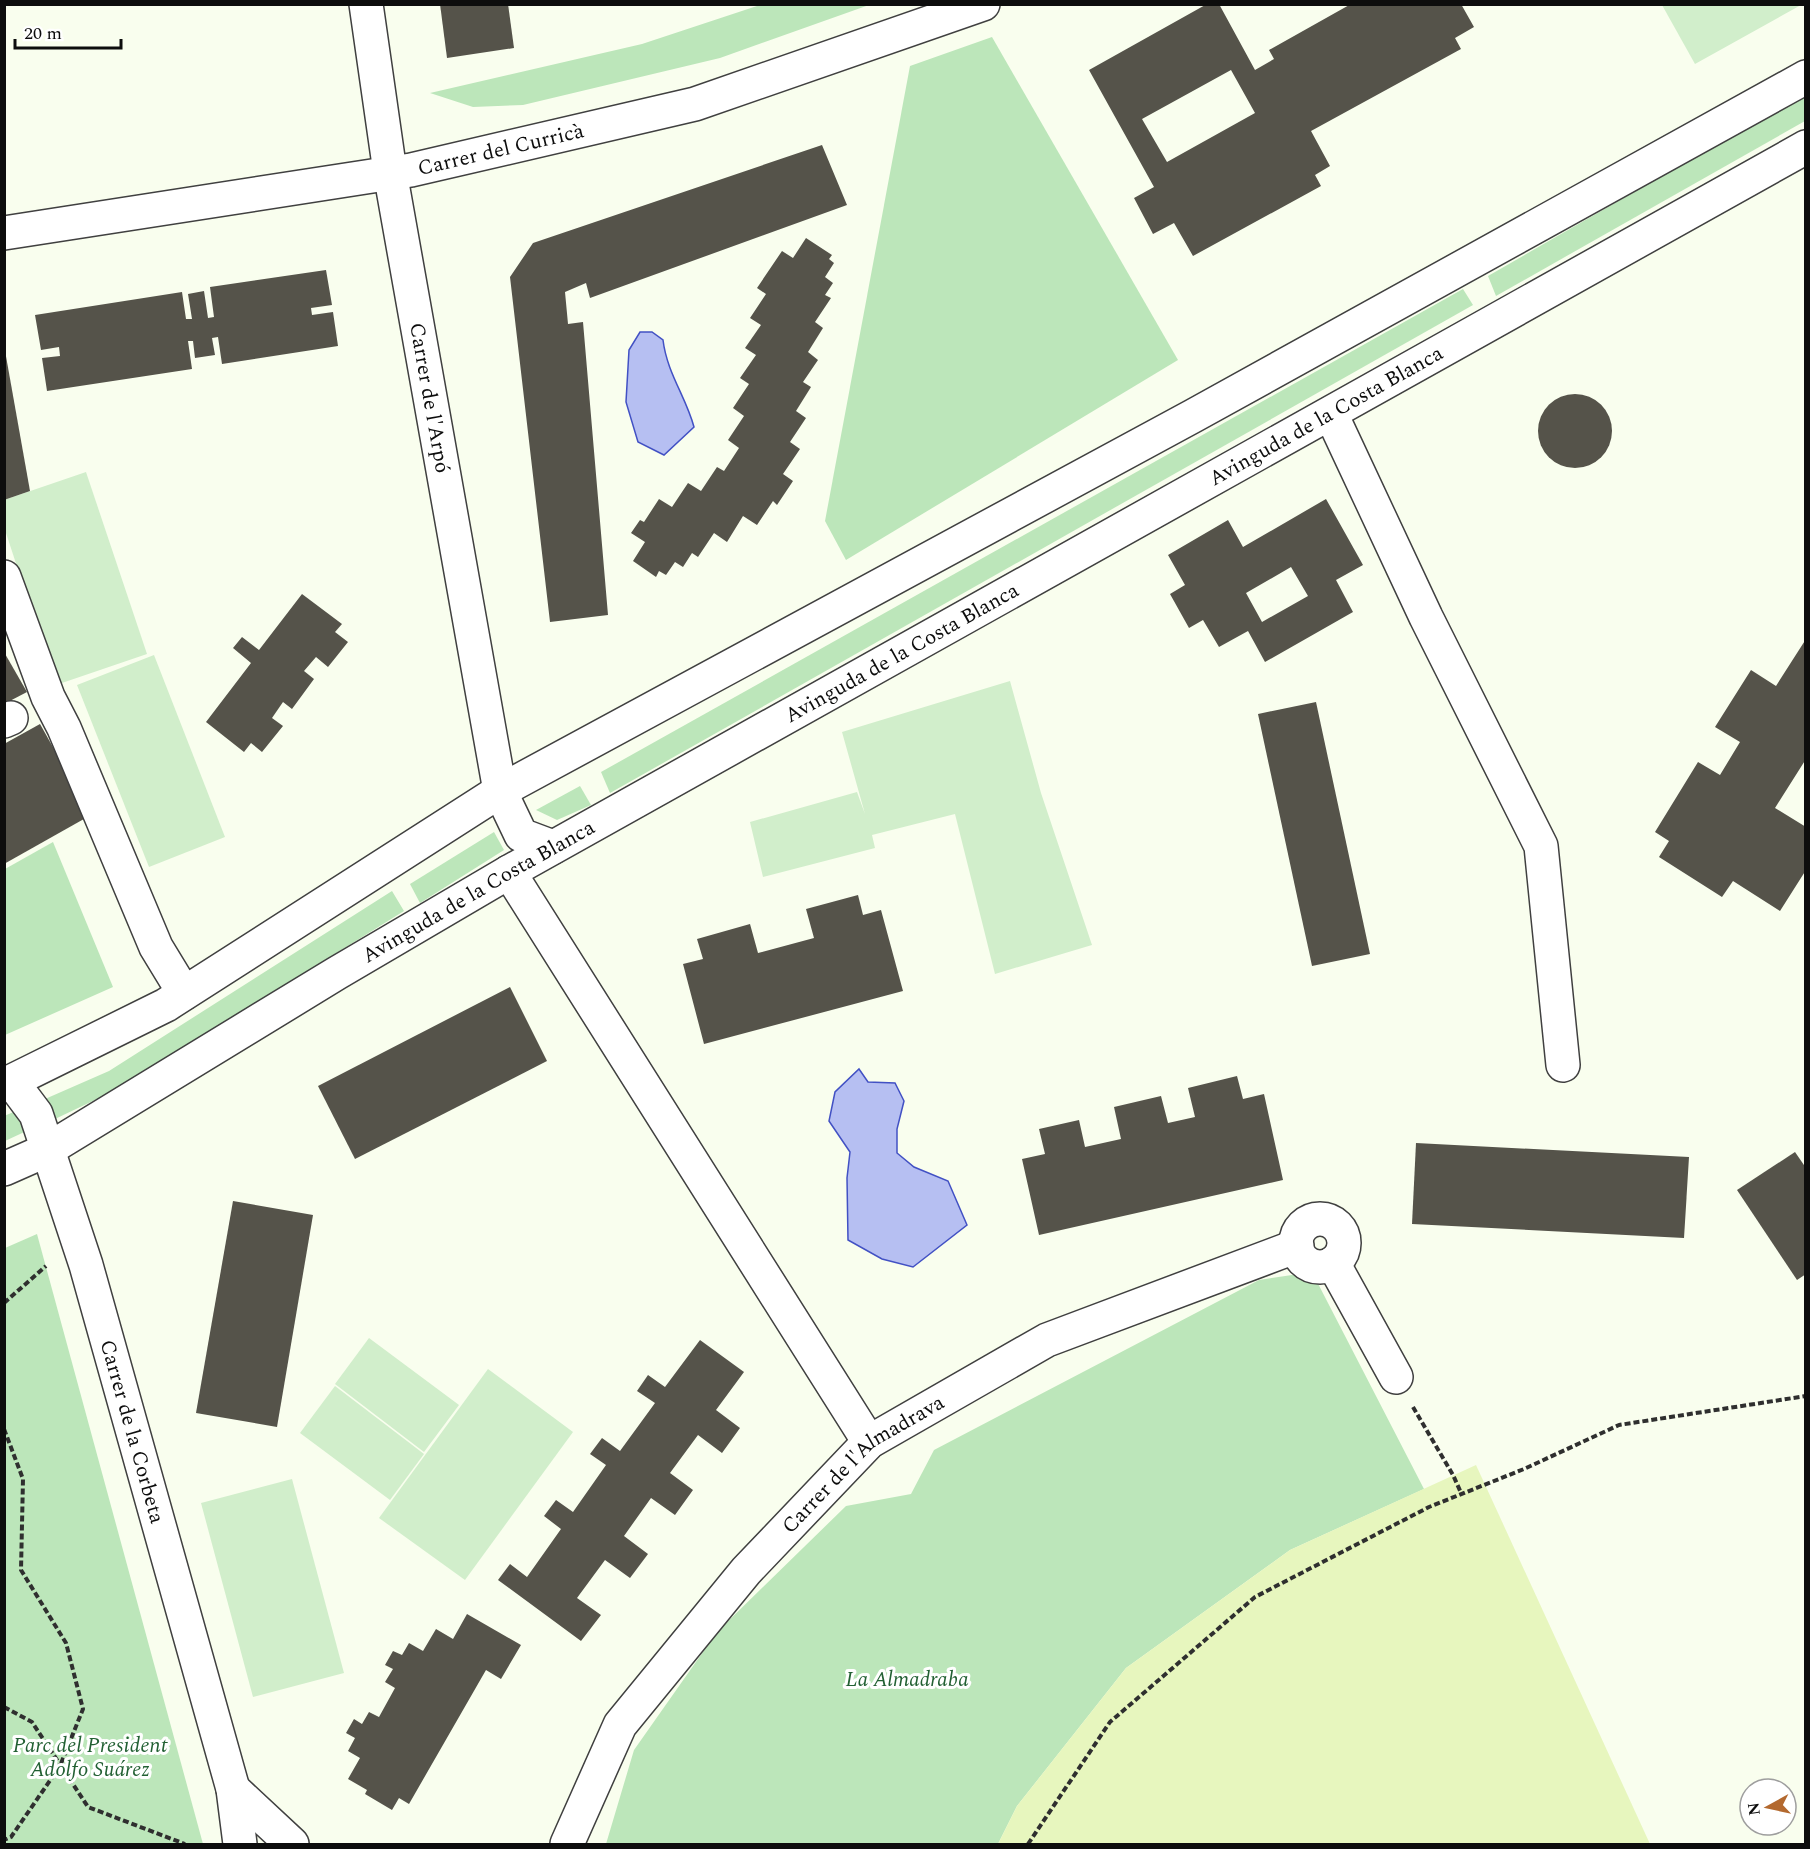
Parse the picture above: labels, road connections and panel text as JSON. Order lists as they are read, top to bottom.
{
  "streets": {
    "street": [
      "Carrer del Curricà",
      "Carrer de l'Arpó",
      "Avinguda de la Costa Blanca",
      "Carrer de la Corbeta",
      "Carrer de l'Almadrava"
    ]
  },
  "crossings": [
    ["Carrer del Curricà", "Carrer de l'Arpó"],
    ["Carrer de l'Arpó", "Avinguda de la Costa Blanca"],
    ["Avinguda de la Costa Blanca", "Carrer de la Corbeta"]
  ],
  "parks": ["La Almadraba", "Parc del President Adolfo Suárez"],
  "scale_bar": "20 m",
  "north": "left"
}
